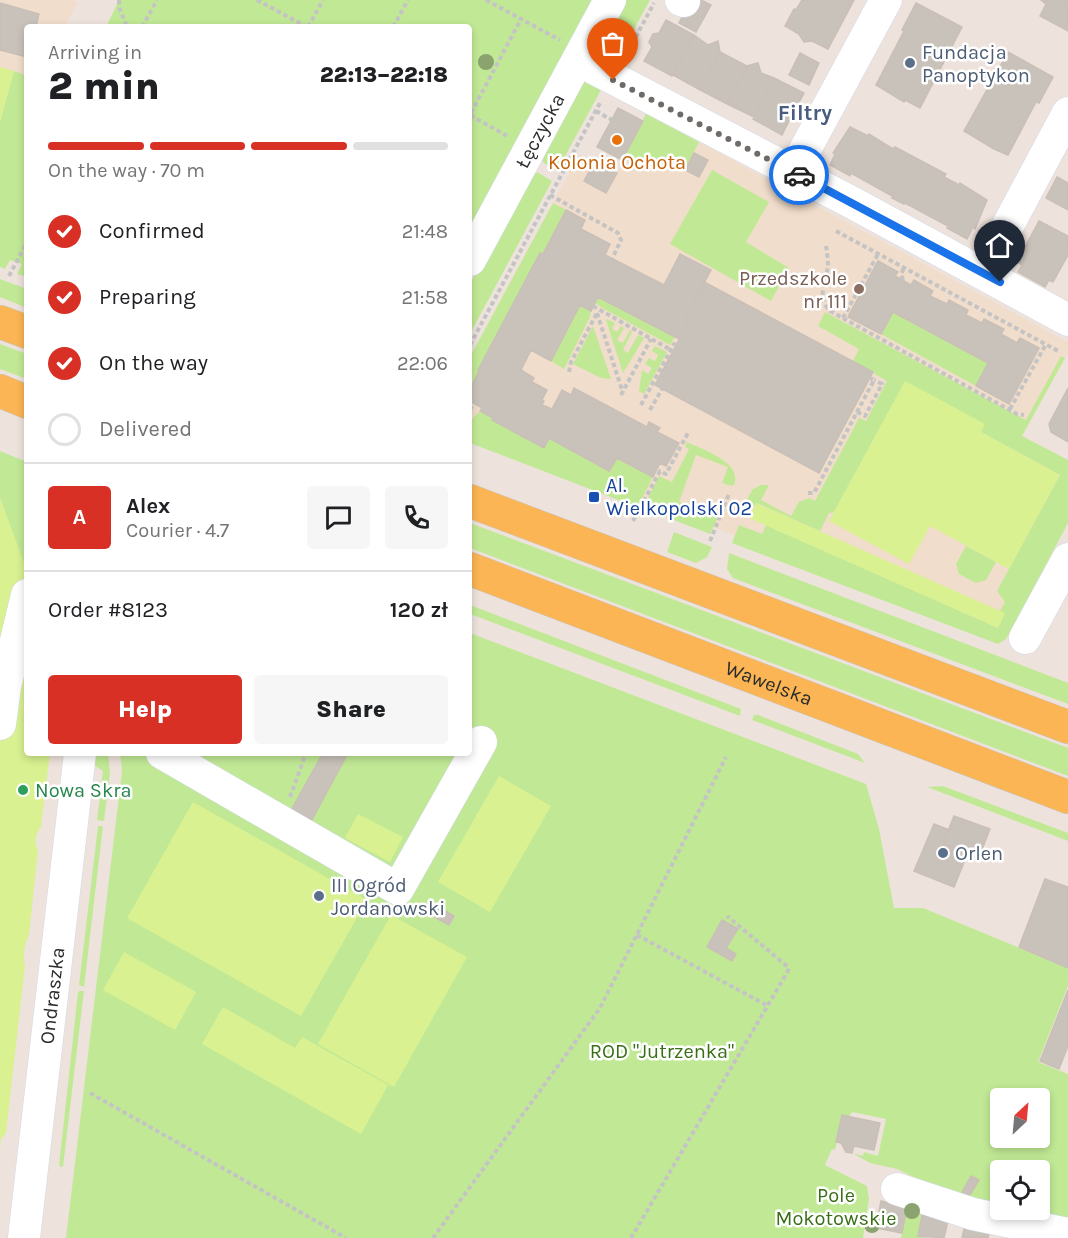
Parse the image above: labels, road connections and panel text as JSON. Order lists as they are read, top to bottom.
{
  "streets": {
    "main road": ["Wawelska"],
    "street": ["Łęczycka", "Ondraszka"]
  },
  "districts": ["Filtry"],
  "parks": ["ROD \"Jutrzenka\"", "Pole Mokotowskie"],
  "places": {
    "other": [
      "Fundacja Panoptykon",
      "Kolonia Ochota",
      "Przedszkole nr 111",
      "Nowa Skra",
      "Orlen",
      "III Ogród Jordanowski"
    ],
    "transit": ["Al. Wielkopolski 02"]
  },
  "north": "top right",
  "page": {
    "heading": ["2 min", "Arriving in", "22:13–22:18"],
    "panel": [
      "Alex",
      "Courier · 4.7",
      "Order #8123",
      "120 zł"
    ],
    "bar": "On the way · 70 m",
    "list": [
      ["Confirmed", "21:48"],
      ["Preparing", "21:58"],
      ["On the way", "22:06"],
      "Delivered"
    ],
    "round": "A",
    "buttons": ["Help", "Share"]
  }
}
